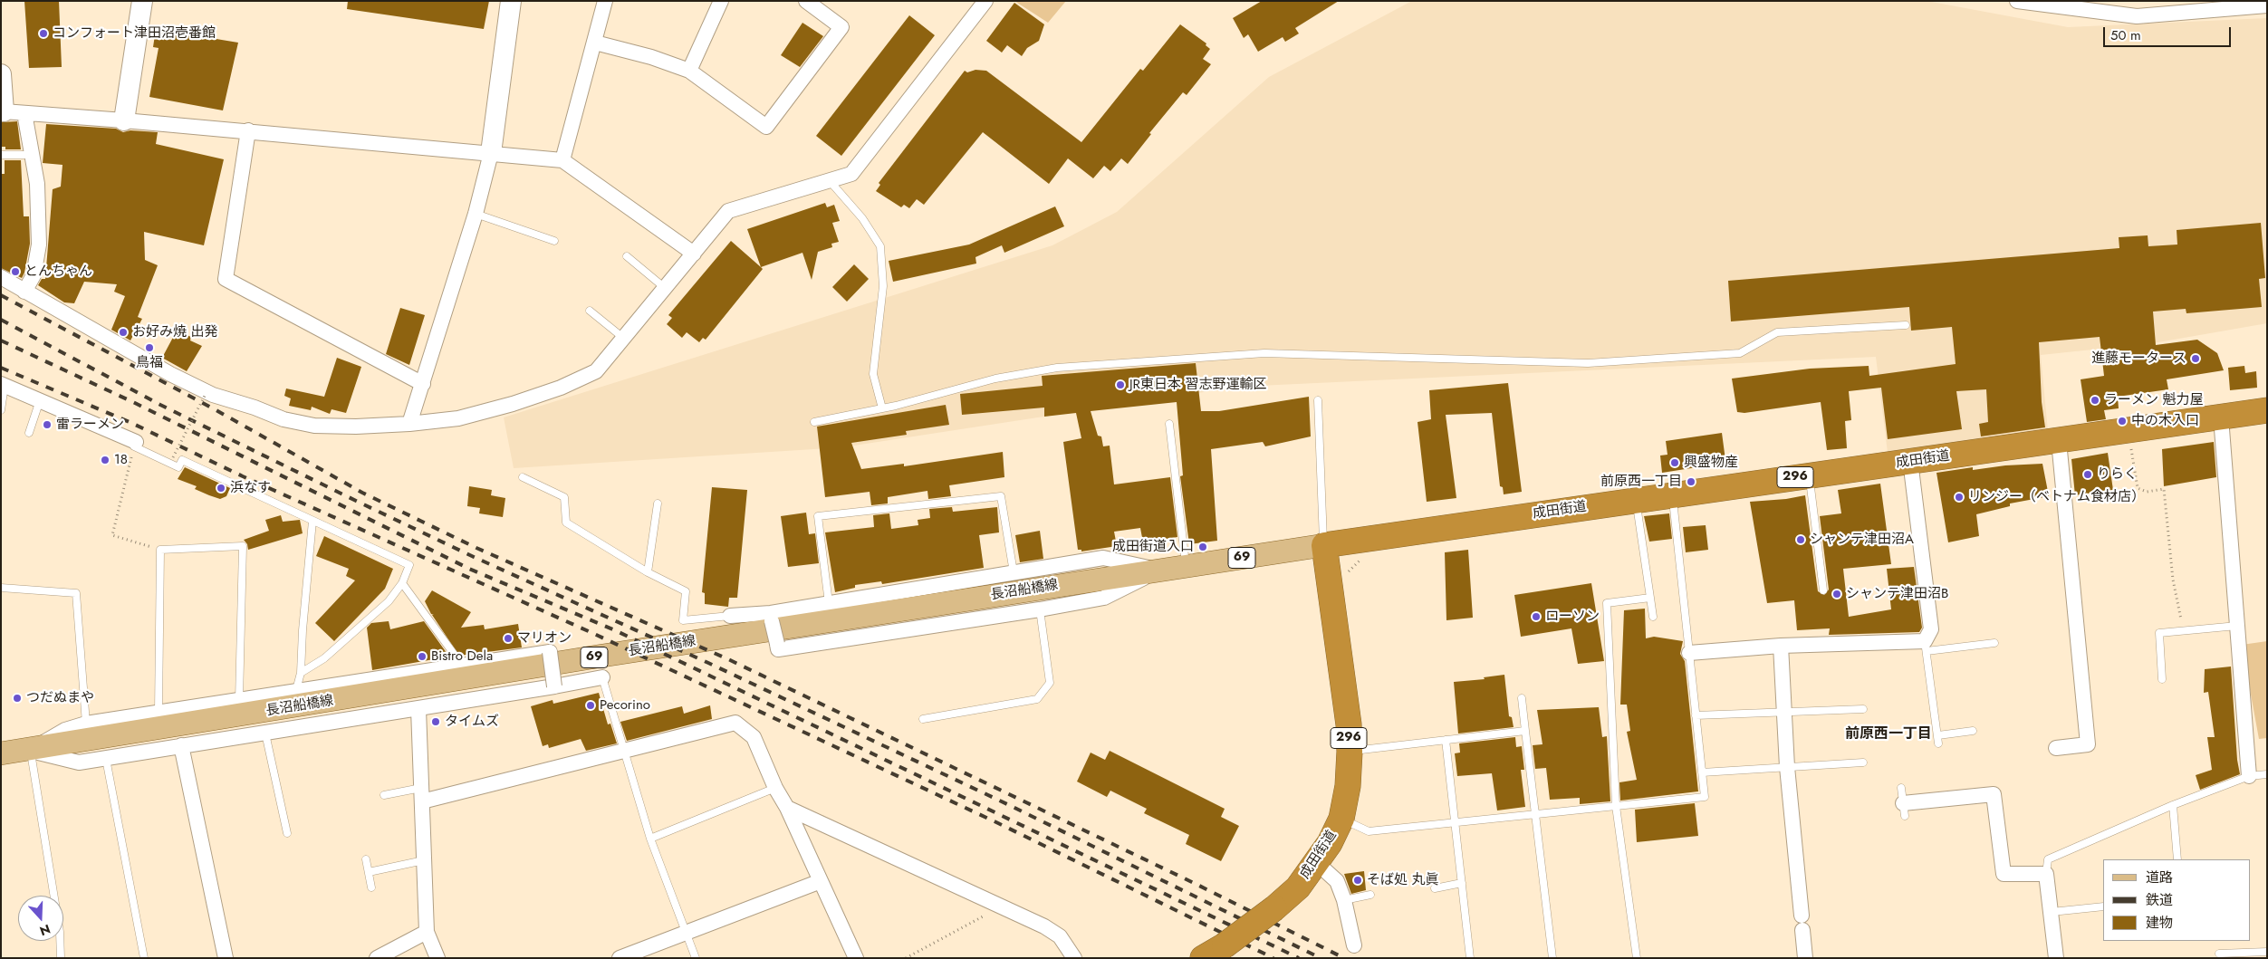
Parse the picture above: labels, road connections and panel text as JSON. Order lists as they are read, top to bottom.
{
  "streets": {
    "highway": ["成田街道", "296"],
    "main road": ["69", "長沼船橋線"]
  },
  "crossings": [
    ["成田街道", "長沼船橋線"]
  ],
  "districts": ["前原西一丁目"],
  "places": [
    "コンフォート津田沼壱番館",
    "とんちゃん",
    "お好み焼 出発",
    "鳥福",
    "進藤モータース",
    "JR東日本 習志野運輸区",
    "ラーメン 魁力屋",
    "中の木入口",
    "雷ラーメン",
    "18",
    "興盛物産",
    "りらく",
    "前原西一丁目",
    "浜なす",
    "リンジー（ベトナム食材店）",
    "シャンテ津田沼A",
    "成田街道入口",
    "シャンテ津田沼B",
    "ローソン",
    "マリオン",
    "Bistro Dela",
    "つだぬまや",
    "Pecorino",
    "タイムズ",
    "そば処 丸眞"
  ],
  "legend": ["道路", "鉄道", "建物"],
  "scale_bar": "50 m",
  "north": "bottom"
}
